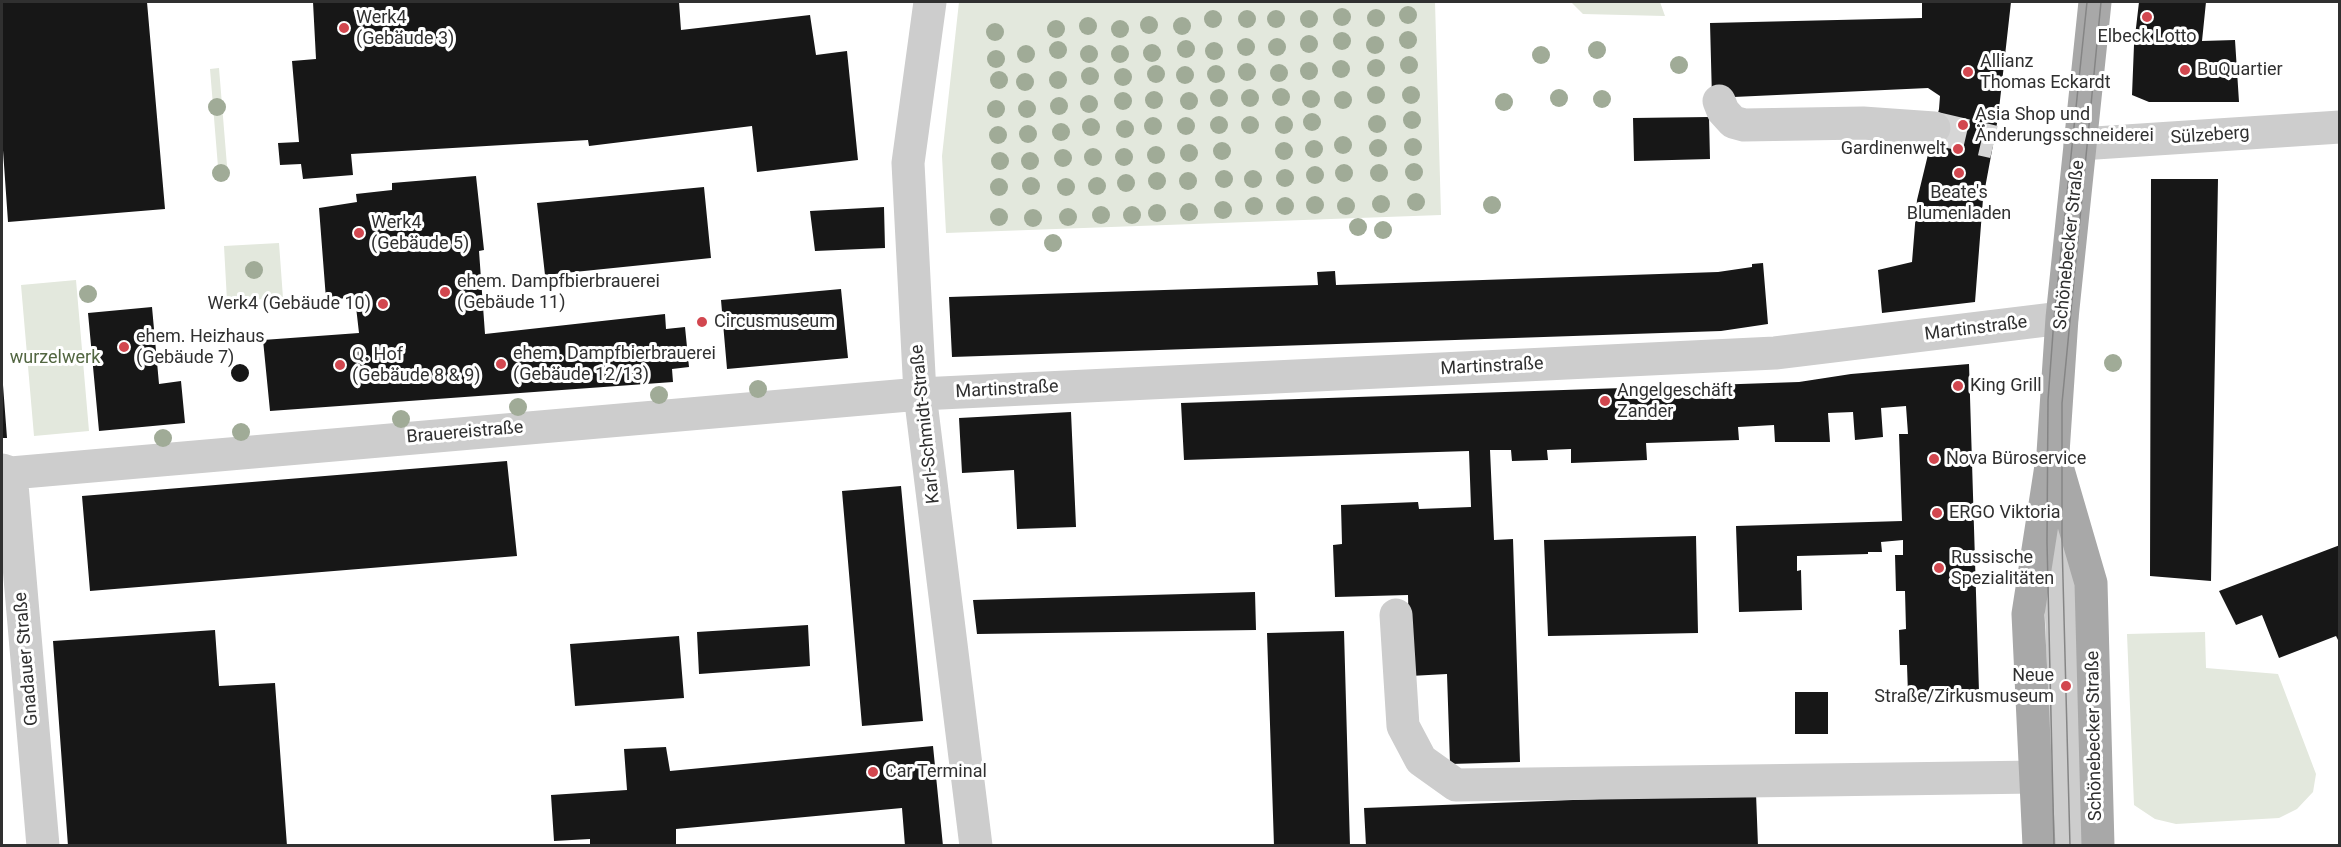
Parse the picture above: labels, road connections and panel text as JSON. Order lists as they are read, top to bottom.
{
  "streets": {
    "main road": ["Schönebecker Straße"],
    "street": [
      "Sülzeberg",
      "Martinstraße",
      "Karl-Schmidt-Straße",
      "Brauereistraße",
      "Gnadauer Straße"
    ]
  },
  "crossings": [
    ["Sülzeberg", "Schönebecker Straße"],
    ["Schönebecker Straße", "Martinstraße"],
    ["Martinstraße", "Karl-Schmidt-Straße"],
    ["Martinstraße", "Brauereistraße"],
    ["Karl-Schmidt-Straße", "Brauereistraße"],
    ["Brauereistraße", "Gnadauer Straße"]
  ],
  "parks": ["wurzelwerk"],
  "places": [
    "Elbeck Lotto",
    "Werk4 (Gebäude 3)",
    "BuQuartier",
    "Allianz Thomas Eckardt",
    "Asia Shop und Änderungsschneiderei",
    "Gardinenwelt",
    "Beate's Blumenladen",
    "Werk4 (Gebäude 5)",
    "ehem. Dampfbierbrauerei (Gebäude 11)",
    "Werk4 (Gebäude 10)",
    "Circusmuseum",
    "ehem. Heizhaus (Gebäude 7)",
    "ehem. Dampfbierbrauerei (Gebäude 12/13)",
    "Q. Hof (Gebäude 8 & 9)",
    "King Grill",
    "Angelgeschäft Zander",
    "Nova Büroservice",
    "ERGO Viktoria",
    "Russische Spezialitäten",
    "Neue Straße/Zirkusmuseum",
    "Car Terminal"
  ]
}
